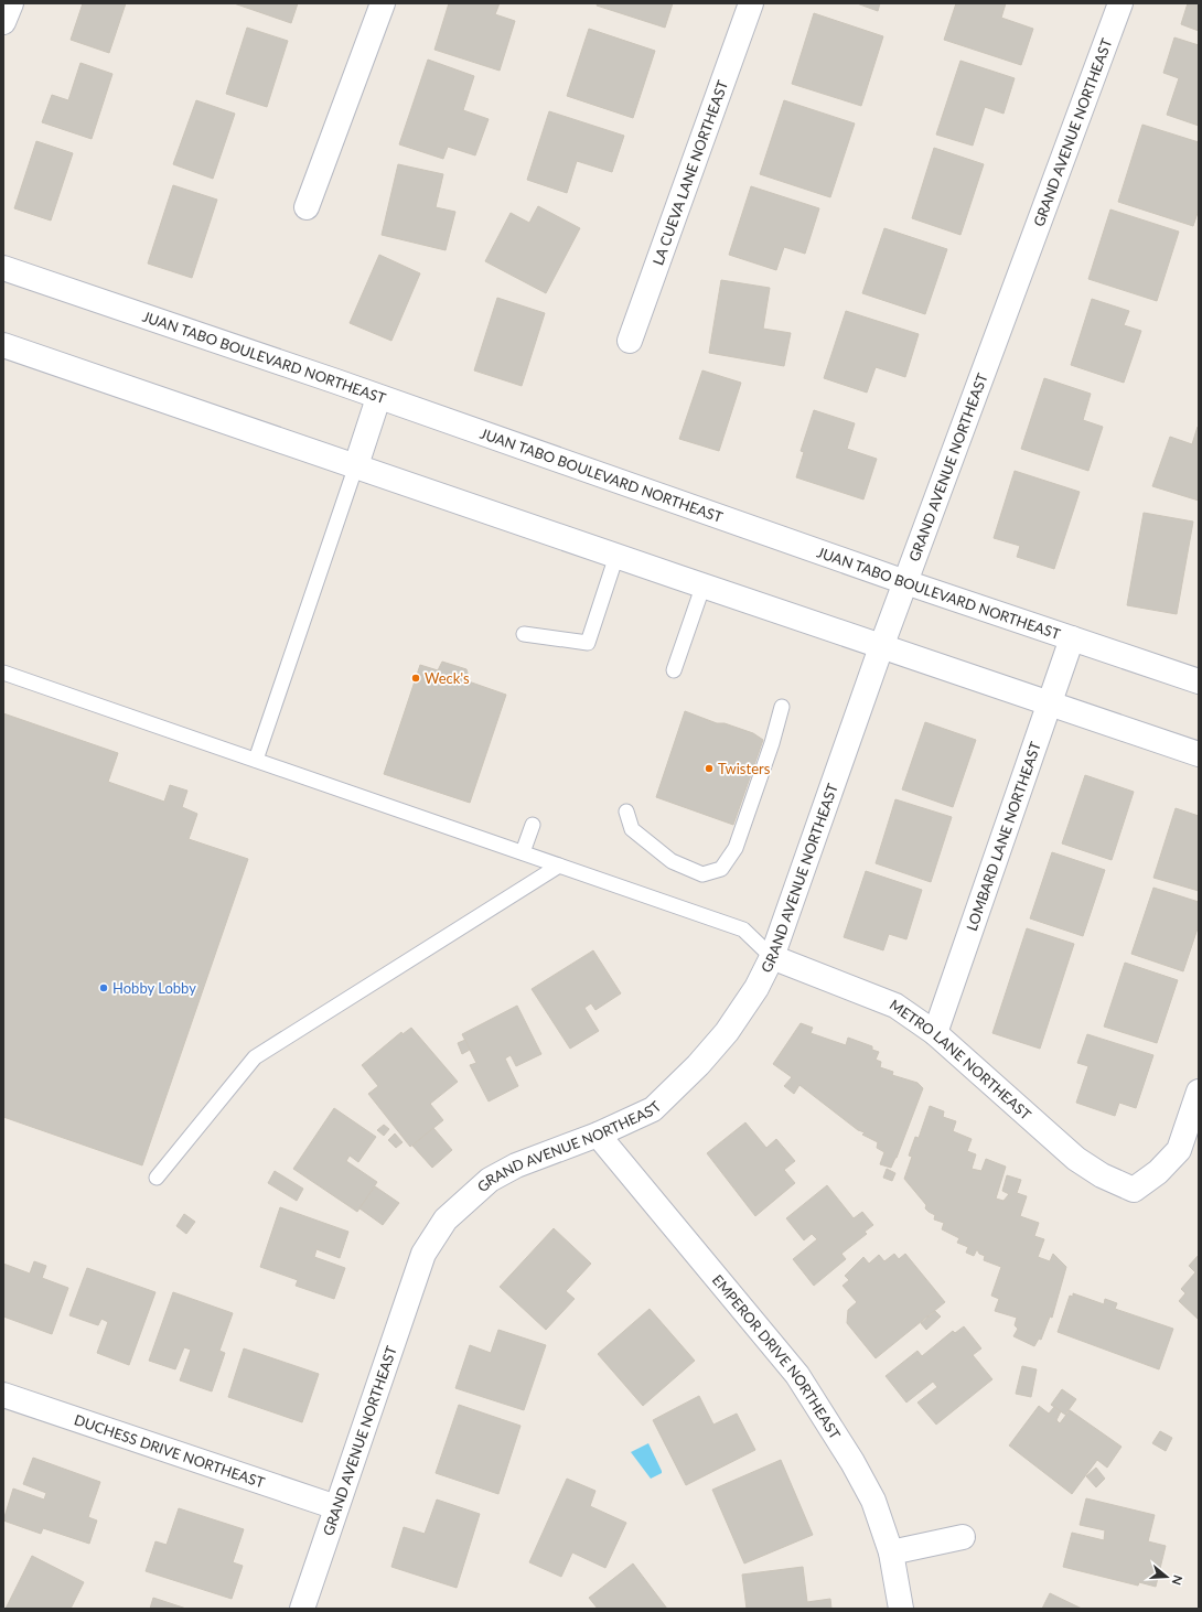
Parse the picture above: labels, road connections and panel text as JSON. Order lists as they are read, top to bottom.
{
  "streets": {
    "street": [
      "GRAND AVENUE NORTHEAST",
      "LA CUEVA LANE NORTHEAST",
      "JUAN TABO BOULEVARD NORTHEAST",
      "LOMBARD LANE NORTHEAST",
      "METRO LANE NORTHEAST",
      "EMPEROR DRIVE NORTHEAST",
      "DUCHESS DRIVE NORTHEAST"
    ]
  },
  "crossings": [
    ["GRAND AVENUE NORTHEAST", "JUAN TABO BOULEVARD NORTHEAST"],
    ["GRAND AVENUE NORTHEAST", "METRO LANE NORTHEAST"],
    ["GRAND AVENUE NORTHEAST", "EMPEROR DRIVE NORTHEAST"],
    ["GRAND AVENUE NORTHEAST", "DUCHESS DRIVE NORTHEAST"],
    ["JUAN TABO BOULEVARD NORTHEAST", "LOMBARD LANE NORTHEAST"],
    ["LOMBARD LANE NORTHEAST", "METRO LANE NORTHEAST"]
  ],
  "places": ["Weck's", "Twisters", "Hobby Lobby"],
  "north": "right"
}
